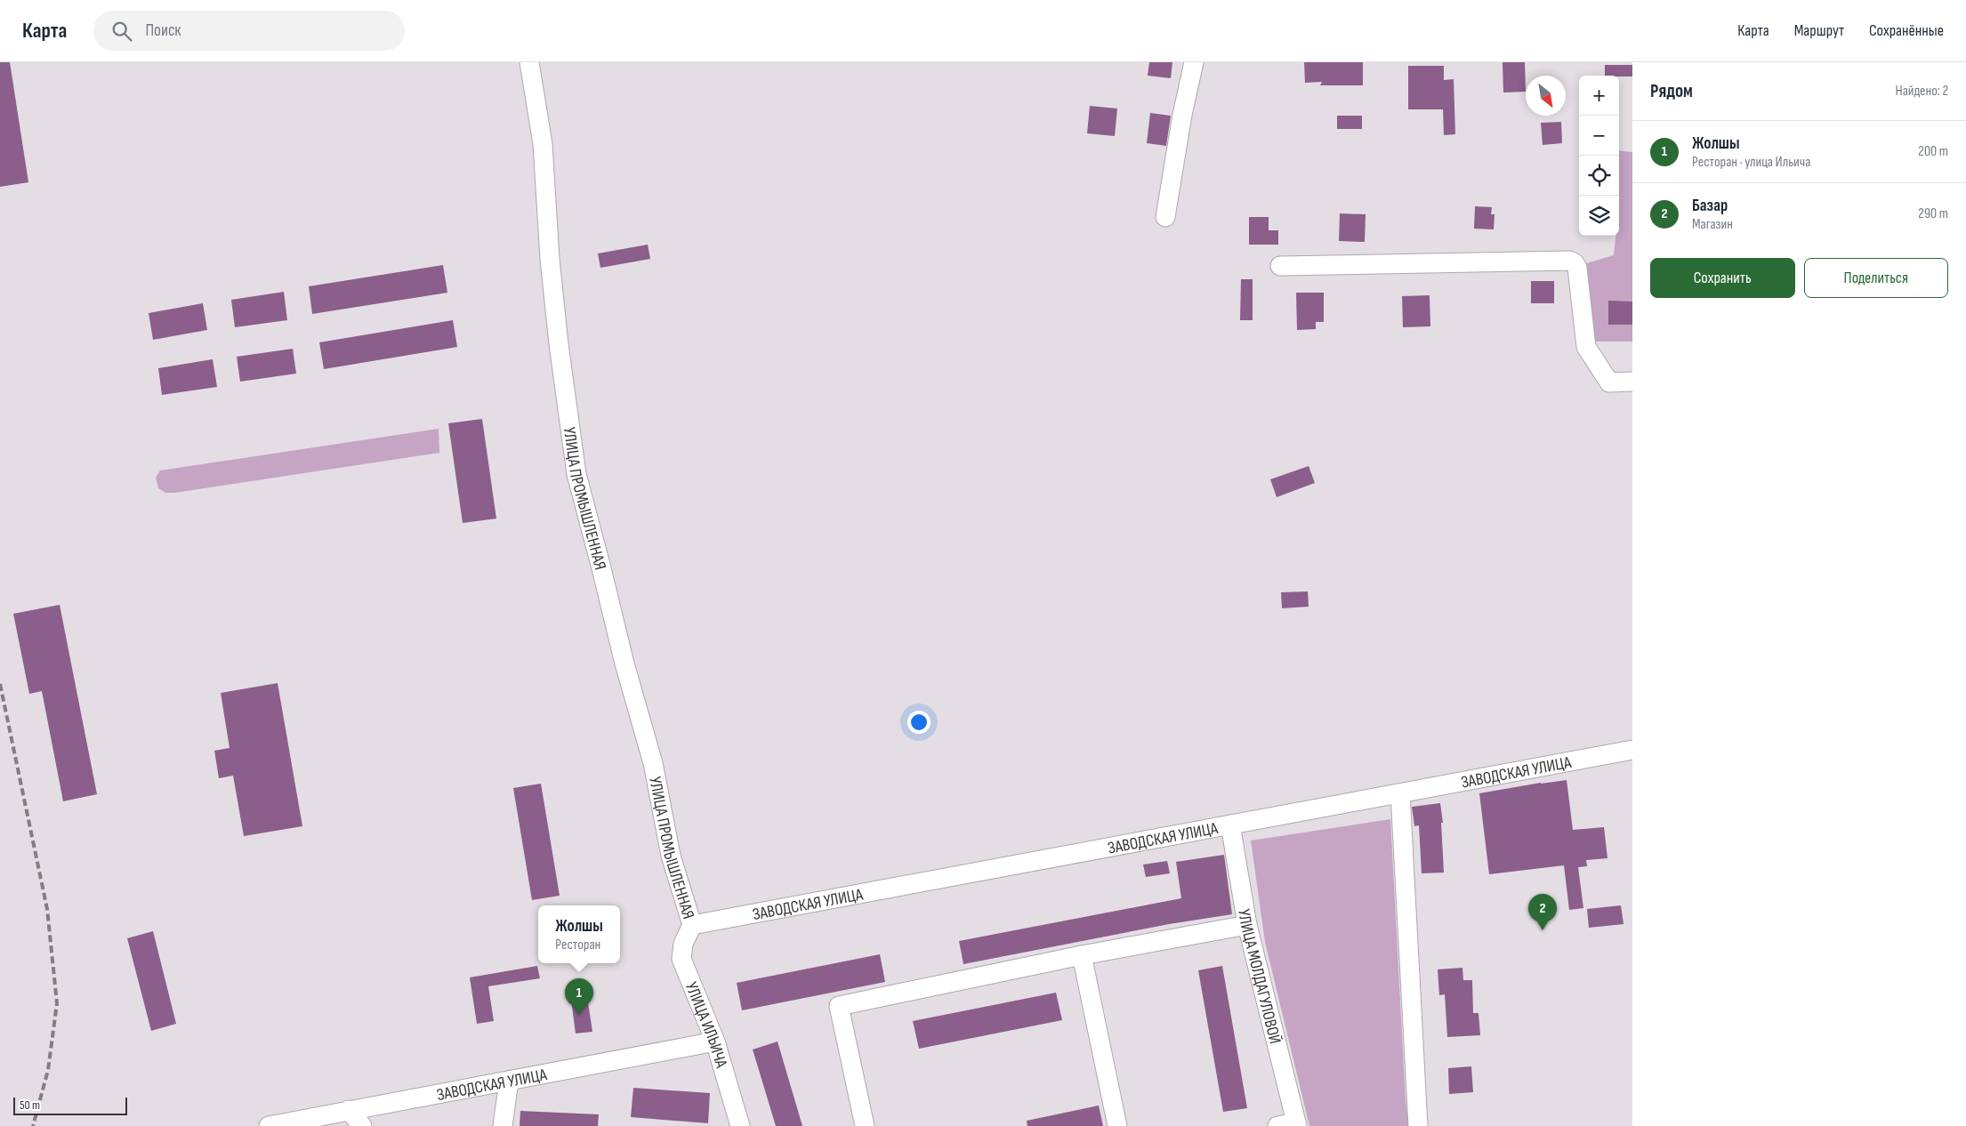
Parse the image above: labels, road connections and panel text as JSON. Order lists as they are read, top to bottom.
{
  "streets": {
    "street": [
      "УЛИЦА ПРОМЫШЛЕННАЯ",
      "ЗАВОДСКАЯ УЛИЦА",
      "УЛИЦА МОЛДАГУЛОВОЙ",
      "УЛИЦА ИЛЬИЧА"
    ]
  },
  "crossings": [
    ["УЛИЦА ПРОМЫШЛЕННАЯ", "ЗАВОДСКАЯ УЛИЦА"],
    ["УЛИЦА ПРОМЫШЛЕННАЯ", "УЛИЦА ИЛЬИЧА"],
    ["ЗАВОДСКАЯ УЛИЦА", "УЛИЦА МОЛДАГУЛОВОЙ"],
    ["ЗАВОДСКАЯ УЛИЦА", "УЛИЦА ИЛЬИЧА"]
  ],
  "scale_bar": "50 m",
  "north": "bottom right",
  "page": {
    "header": "Карта",
    "search": "Поиск",
    "nav": ["Карта", "Маршрут", "Сохранённые"],
    "heading": ["Рядом", "Найдено: 2"],
    "map_buttons": ["+", "−"],
    "list": [
      {
        "mark": "1",
        "name": "Жолшы",
        "note": "Ресторан · улица Ильича",
        "value": "200 m"
      },
      {
        "mark": "2",
        "name": "Базар",
        "note": "Магазин",
        "value": "290 m"
      }
    ],
    "buttons": ["Сохранить", "Поделиться"],
    "pins": ["2", "1"],
    "popup": ["Жолшы", "Ресторан"],
    "scale": "50 m"
  }
}
